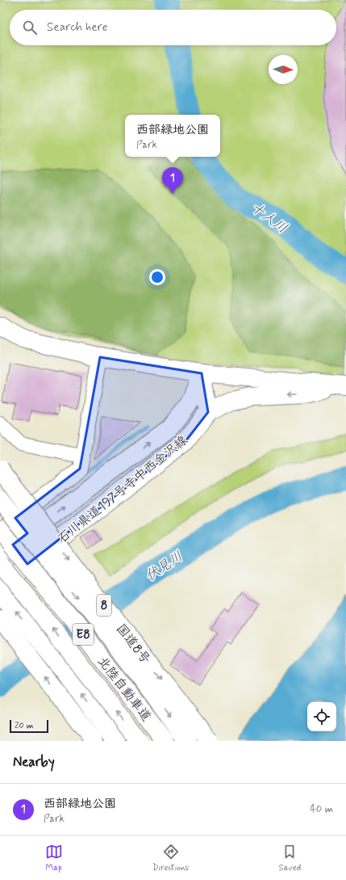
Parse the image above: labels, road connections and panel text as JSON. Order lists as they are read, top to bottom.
{
  "streets": {
    "main road": [
      "石川県道197号寺中西金沢線",
      "8",
      "E8",
      "国道8号",
      "北陸自動車道"
    ]
  },
  "water": ["十人川", "伏見川"],
  "scale_bar": "20 m",
  "north": "right",
  "page": {
    "search": "Search here",
    "popup": ["西部緑地公園", "Park"],
    "pins": "1",
    "scale": "20 m",
    "heading": "Nearby",
    "list": [
      {
        "mark": "1",
        "name": "西部緑地公園",
        "note": "Park",
        "value": "40 m"
      }
    ],
    "nav": ["Map", "Directions", "Saved"]
  }
}
